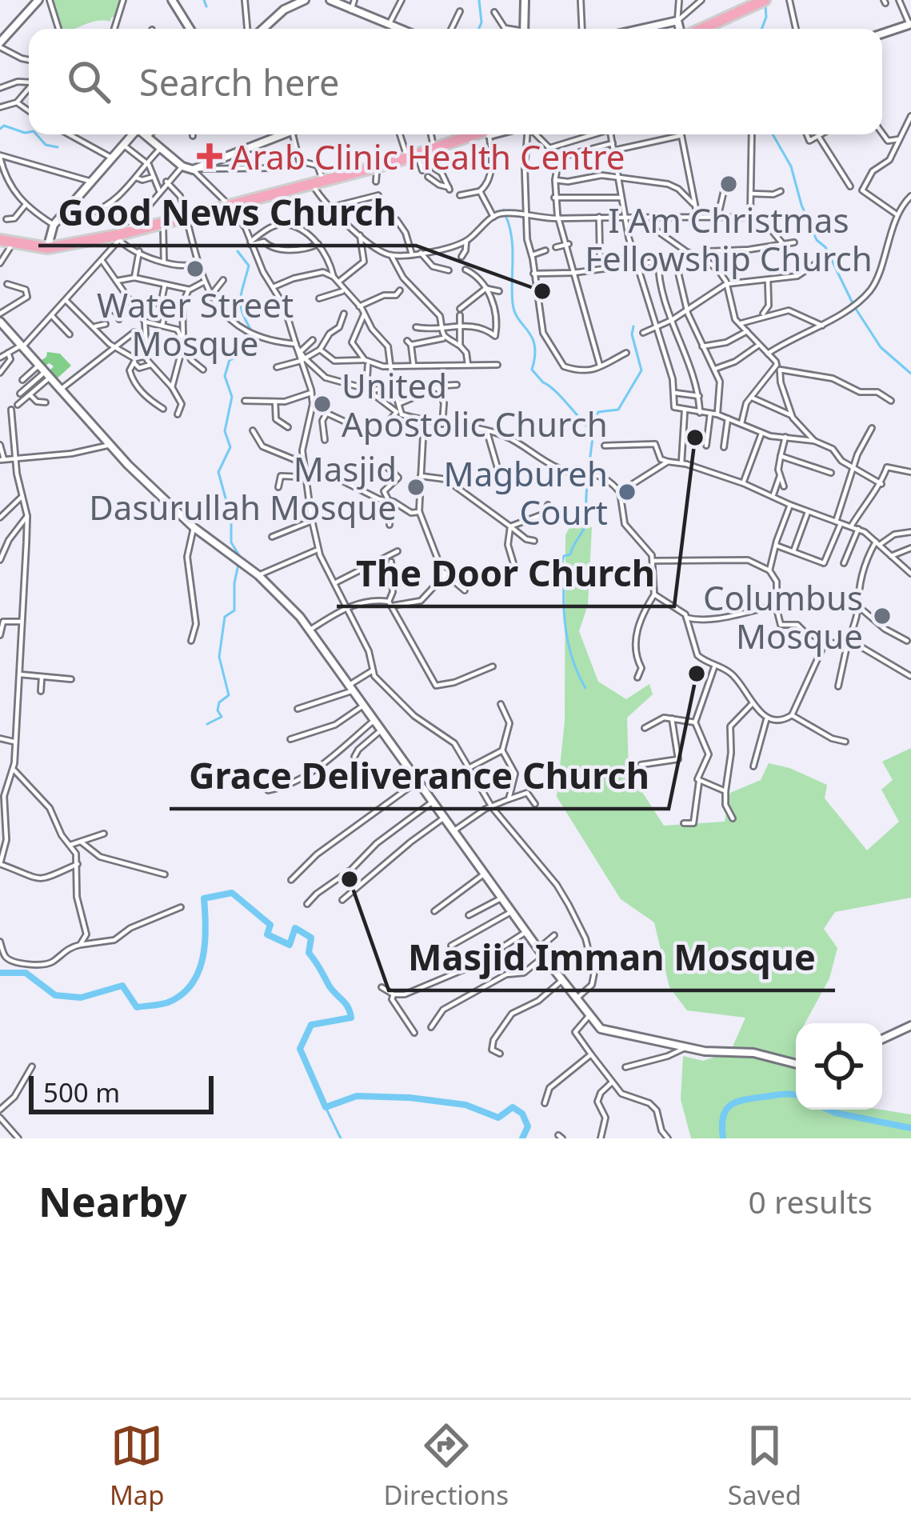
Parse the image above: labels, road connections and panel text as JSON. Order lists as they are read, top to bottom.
{
  "places": {
    "health": ["Arab Clinic Health Centre"],
    "other": [
      "I Am Christmas Fellowship Church",
      "Water Street Mosque",
      "Good News Church",
      "United Apostolic Church",
      "The Door Church",
      "Masjid Dasurullah Mosque",
      "Magbureh Court",
      "Columbus Mosque",
      "Grace Deliverance Church",
      "Masjid Imman Mosque"
    ]
  },
  "scale_bar": "500 m",
  "page": {
    "search": "Search here",
    "scale": "500 m",
    "heading": ["Nearby", "0 results"],
    "nav": ["Map", "Directions", "Saved"]
  }
}
